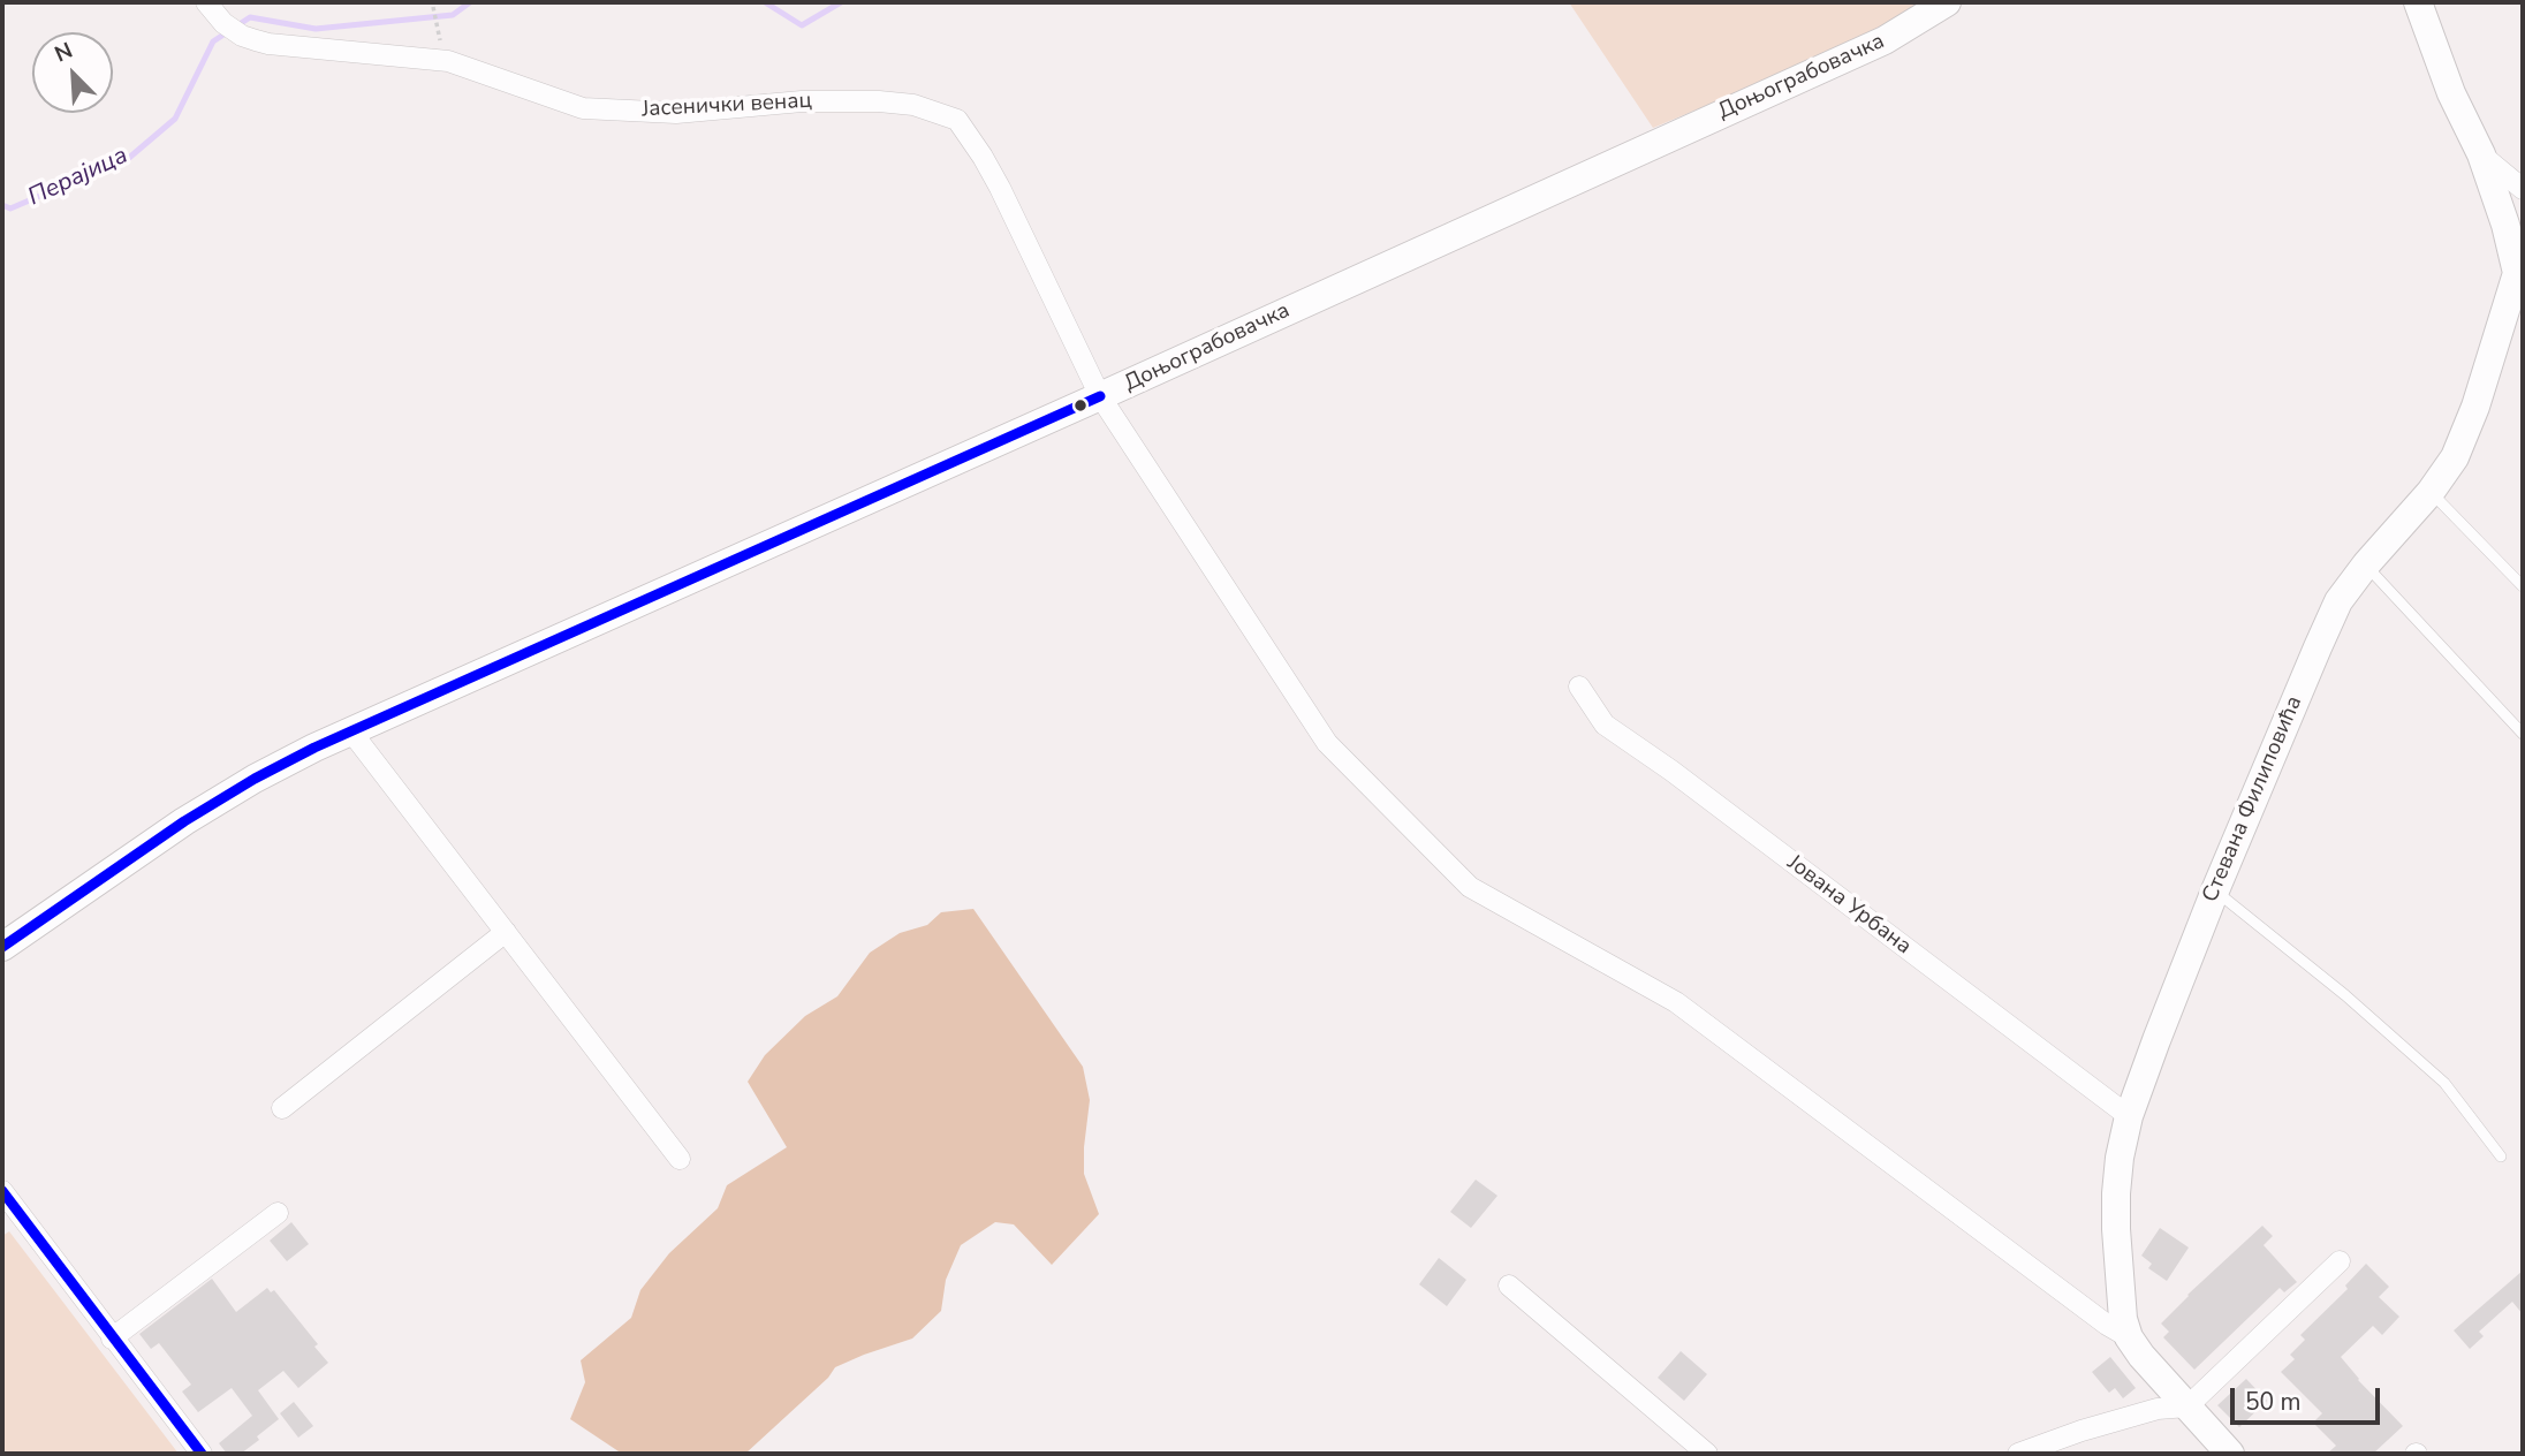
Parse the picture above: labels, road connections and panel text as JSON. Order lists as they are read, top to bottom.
{
  "streets": {
    "street": [
      "Доњограбовачка",
      "Јасенички венац",
      "Стевана Филиповића",
      "Јована Урбана"
    ]
  },
  "crossings": [
    ["Доњограбовачка", "Јасенички венац"],
    ["Јасенички венац", "Стевана Филиповића"],
    ["Стевана Филиповића", "Јована Урбана"]
  ],
  "water": ["Перајица"],
  "scale_bar": "50 m",
  "north": "top left"
}
